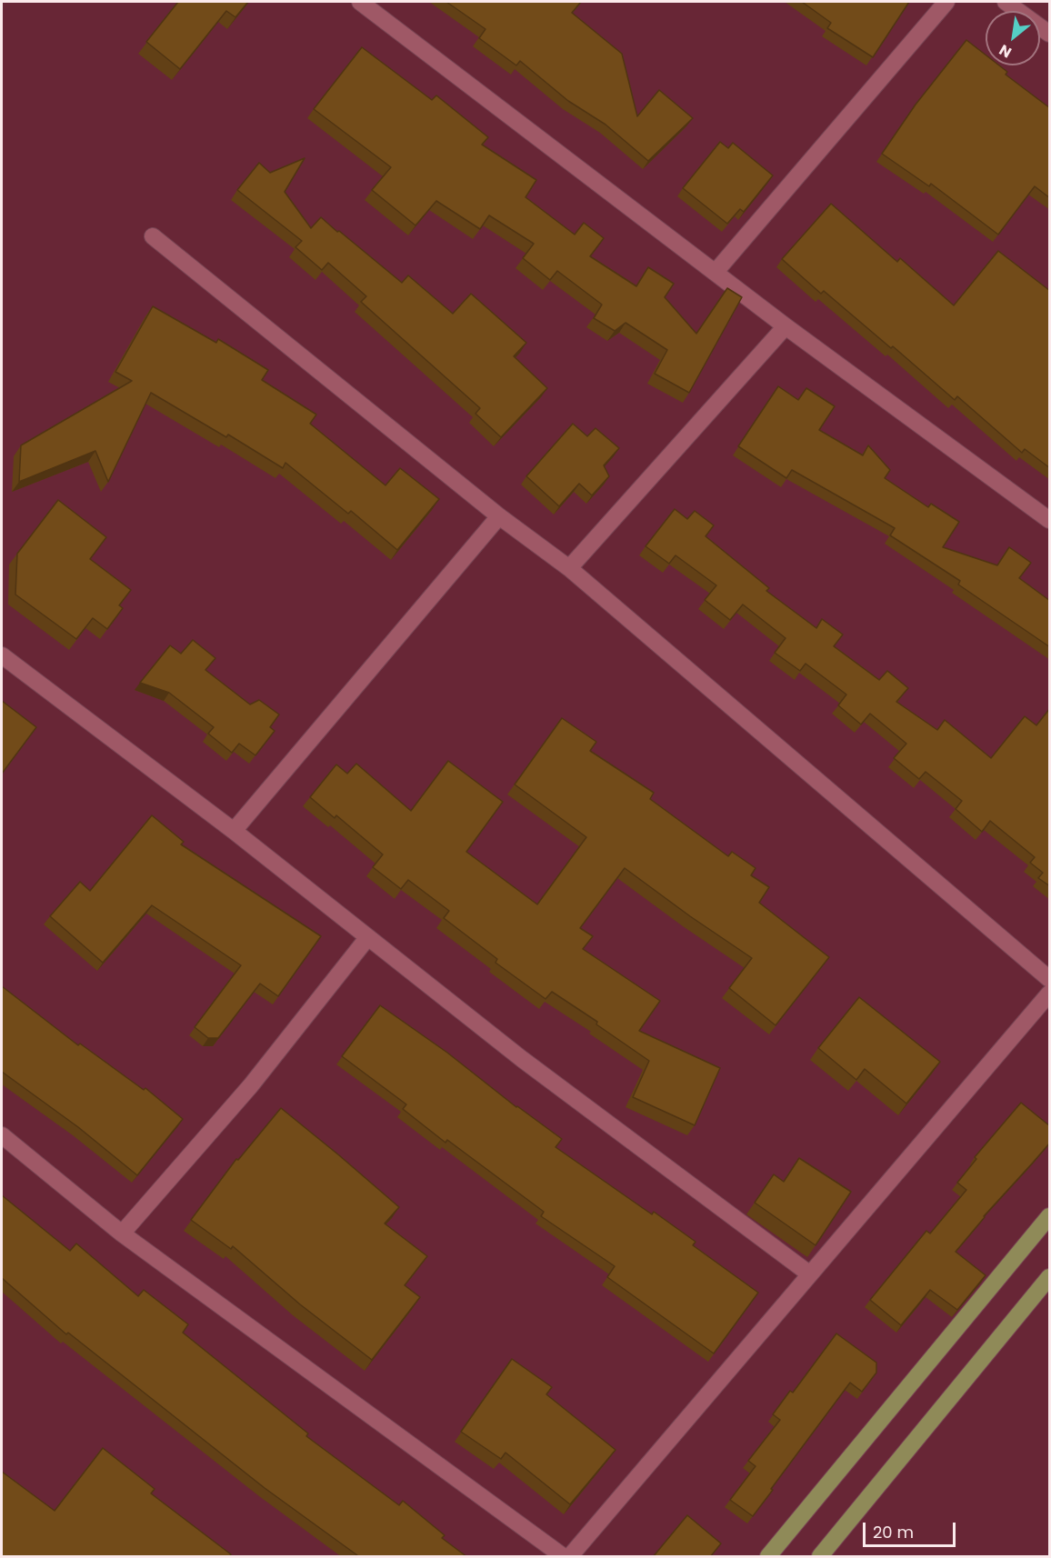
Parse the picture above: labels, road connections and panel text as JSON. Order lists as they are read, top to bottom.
{
  "scale_bar": "20 m",
  "north": "bottom left"
}
